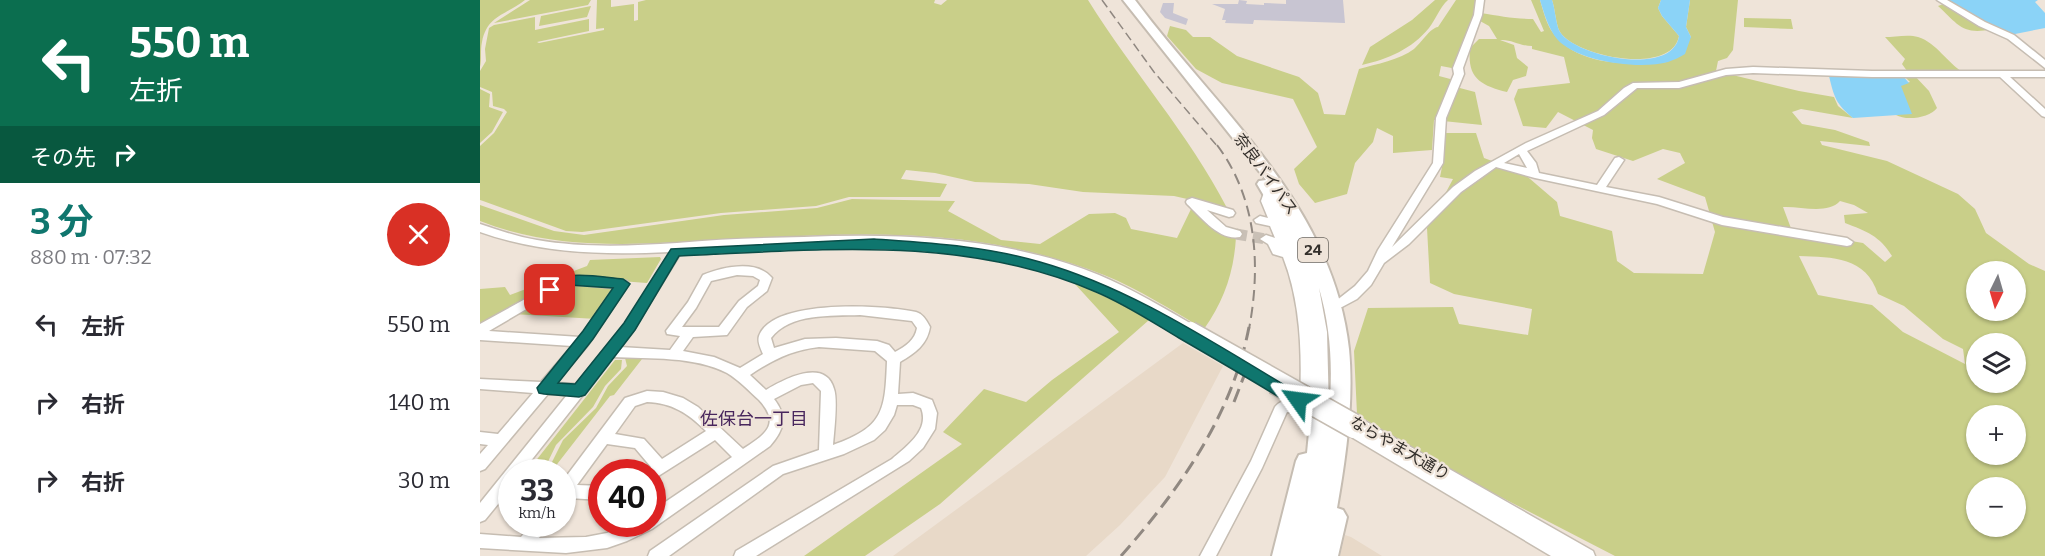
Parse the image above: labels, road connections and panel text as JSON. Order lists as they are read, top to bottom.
{
  "streets": {
    "highway": ["奈良バイパス", "24"],
    "street": ["ならやま大通り"]
  },
  "crossings": [
    ["奈良バイパス", "24"]
  ],
  "districts": ["佐保台一丁目"],
  "north": "bottom",
  "page": {
    "turn": ["550 m", "左折"],
    "then": "その先",
    "heading": ["3 分", "880 m · 07:32"],
    "map_buttons": ["+", "−"],
    "list": [
      {
        "name": "左折",
        "value": "550 m"
      },
      {
        "name": "右折",
        "value": "140 m"
      },
      {
        "name": "右折",
        "value": "30 m"
      }
    ],
    "speed": "33 km/h",
    "limit": "40"
  }
}
